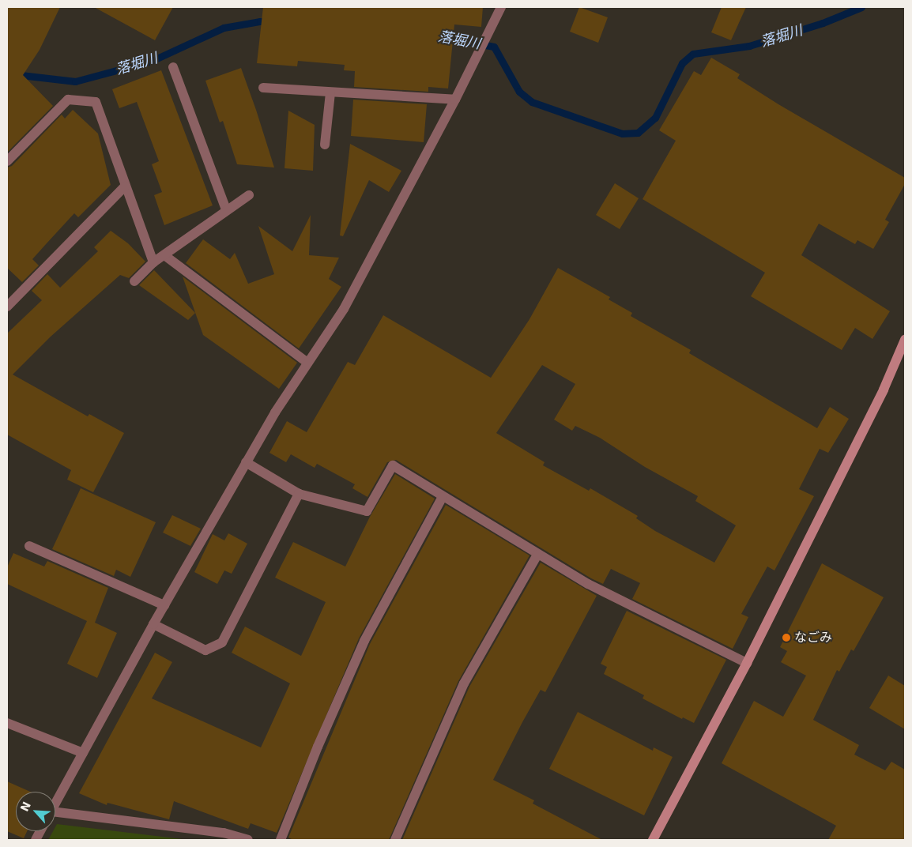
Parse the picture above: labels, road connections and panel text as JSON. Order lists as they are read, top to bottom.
{
  "water": ["落堀川"],
  "places": ["なごみ"],
  "north": "top left"
}
